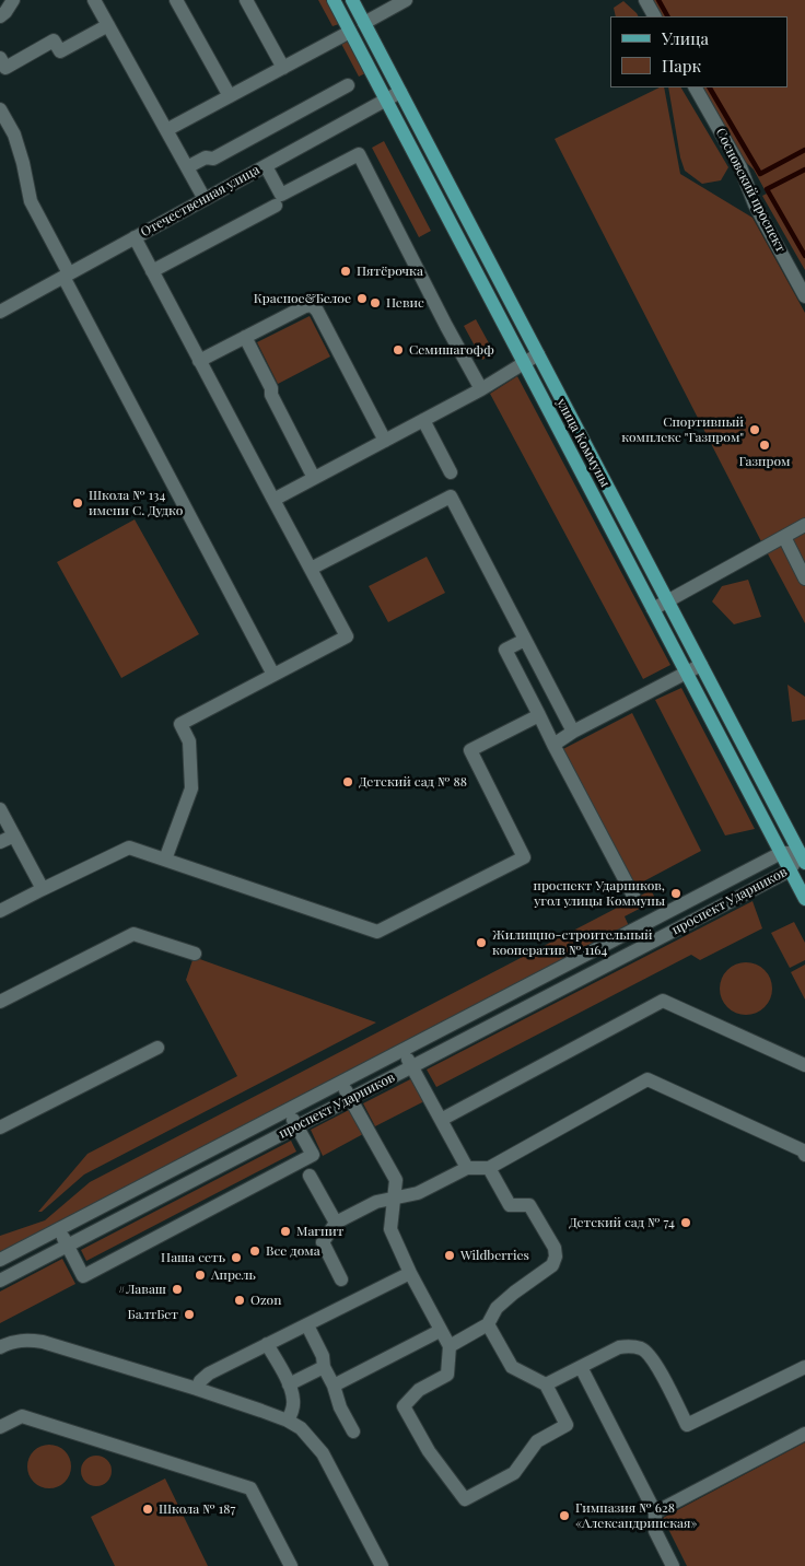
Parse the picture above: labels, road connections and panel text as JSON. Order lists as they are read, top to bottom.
{
  "streets": {
    "main road": ["улица Коммуны"],
    "street": ["Сосновский проспект", "Отечественная улица", "проспект Ударников"]
  },
  "crossings": [
    ["Отечественная улица", "улица Коммуны"],
    ["улица Коммуны", "проспект Ударников"]
  ],
  "places": [
    "Пятёрочка",
    "Красное&Белое",
    "Невис",
    "Семишагофф",
    "Cпортивный комплекс \"Газпром\"",
    "Газпром",
    "Школа № 134 имени С. Дудко",
    "Детский сад № 88",
    "проспект Ударников, угол улицы Коммуны",
    "Жилищно-строительный кооператив № 1164",
    "Детский сад № 74",
    "Магнит",
    "Все дома",
    "Wildberries",
    "Наша сеть",
    "Апрель",
    "#Лаваш",
    "Ozon",
    "БалтБет",
    "Школа № 187",
    "Гимназия № 628 «Александринская»"
  ],
  "legend": ["Улица", "Парк"]
}
